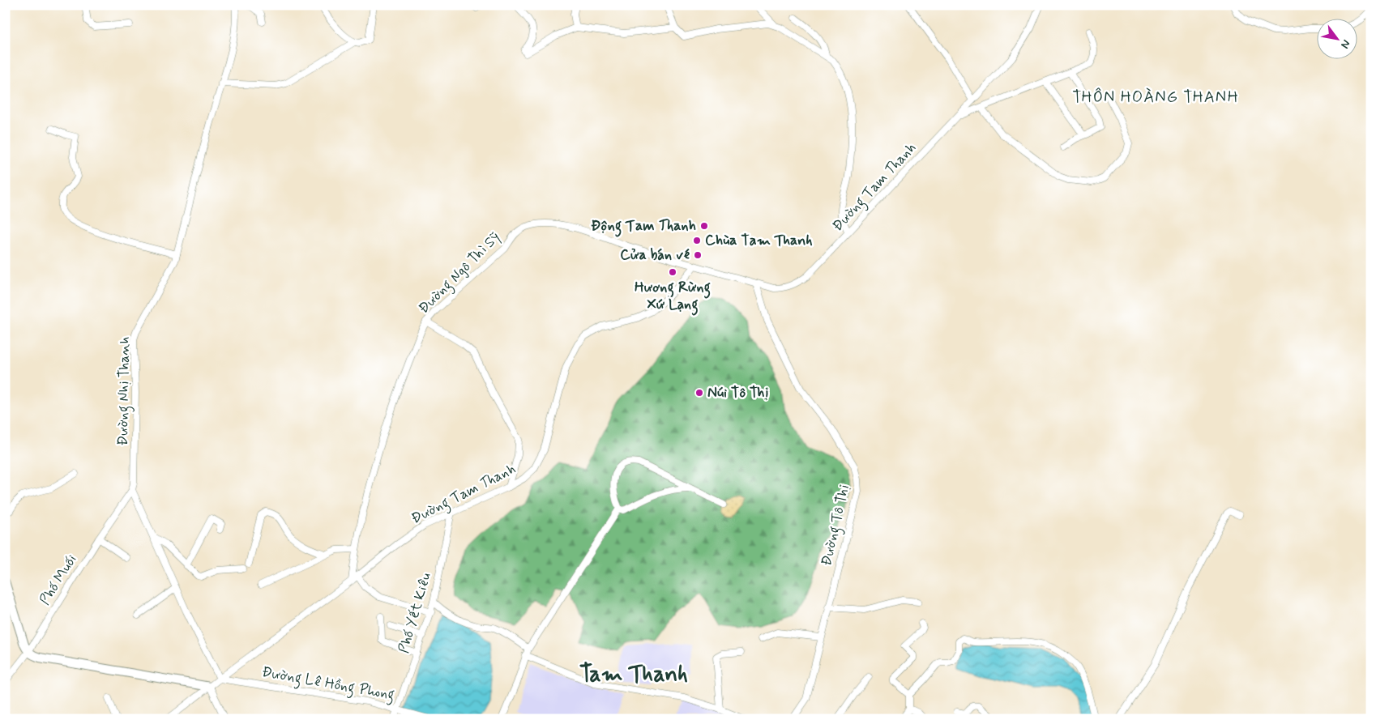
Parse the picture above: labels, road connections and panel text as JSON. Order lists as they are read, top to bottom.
{
  "streets": {
    "street": [
      "Đường Tam Thanh",
      "Đường Ngô Thì Sỹ",
      "Đường Nhị Thanh",
      "Đường Tô Thị",
      "Phố Muối",
      "Phố Yết Kiêu",
      "Đường Lê Hồng Phong"
    ]
  },
  "crossings": [
    ["Đường Tam Thanh", "Đường Ngô Thì Sỹ"],
    ["Đường Tam Thanh", "Đường Tô Thị"],
    ["Đường Tam Thanh", "Phố Yết Kiêu"],
    ["Đường Tam Thanh", "Đường Lê Hồng Phong"],
    ["Đường Nhị Thanh", "Phố Muối"],
    ["Phố Yết Kiêu", "Đường Lê Hồng Phong"]
  ],
  "districts": ["THÔN HOÀNG THANH", "Tam Thanh"],
  "places": [
    "Động Tam Thanh",
    "Chùa Tam Thanh",
    "Cửa bán vé",
    "Hương Rừng Xứ Lạng",
    "Núi Tô Thị"
  ],
  "north": "bottom right"
}
